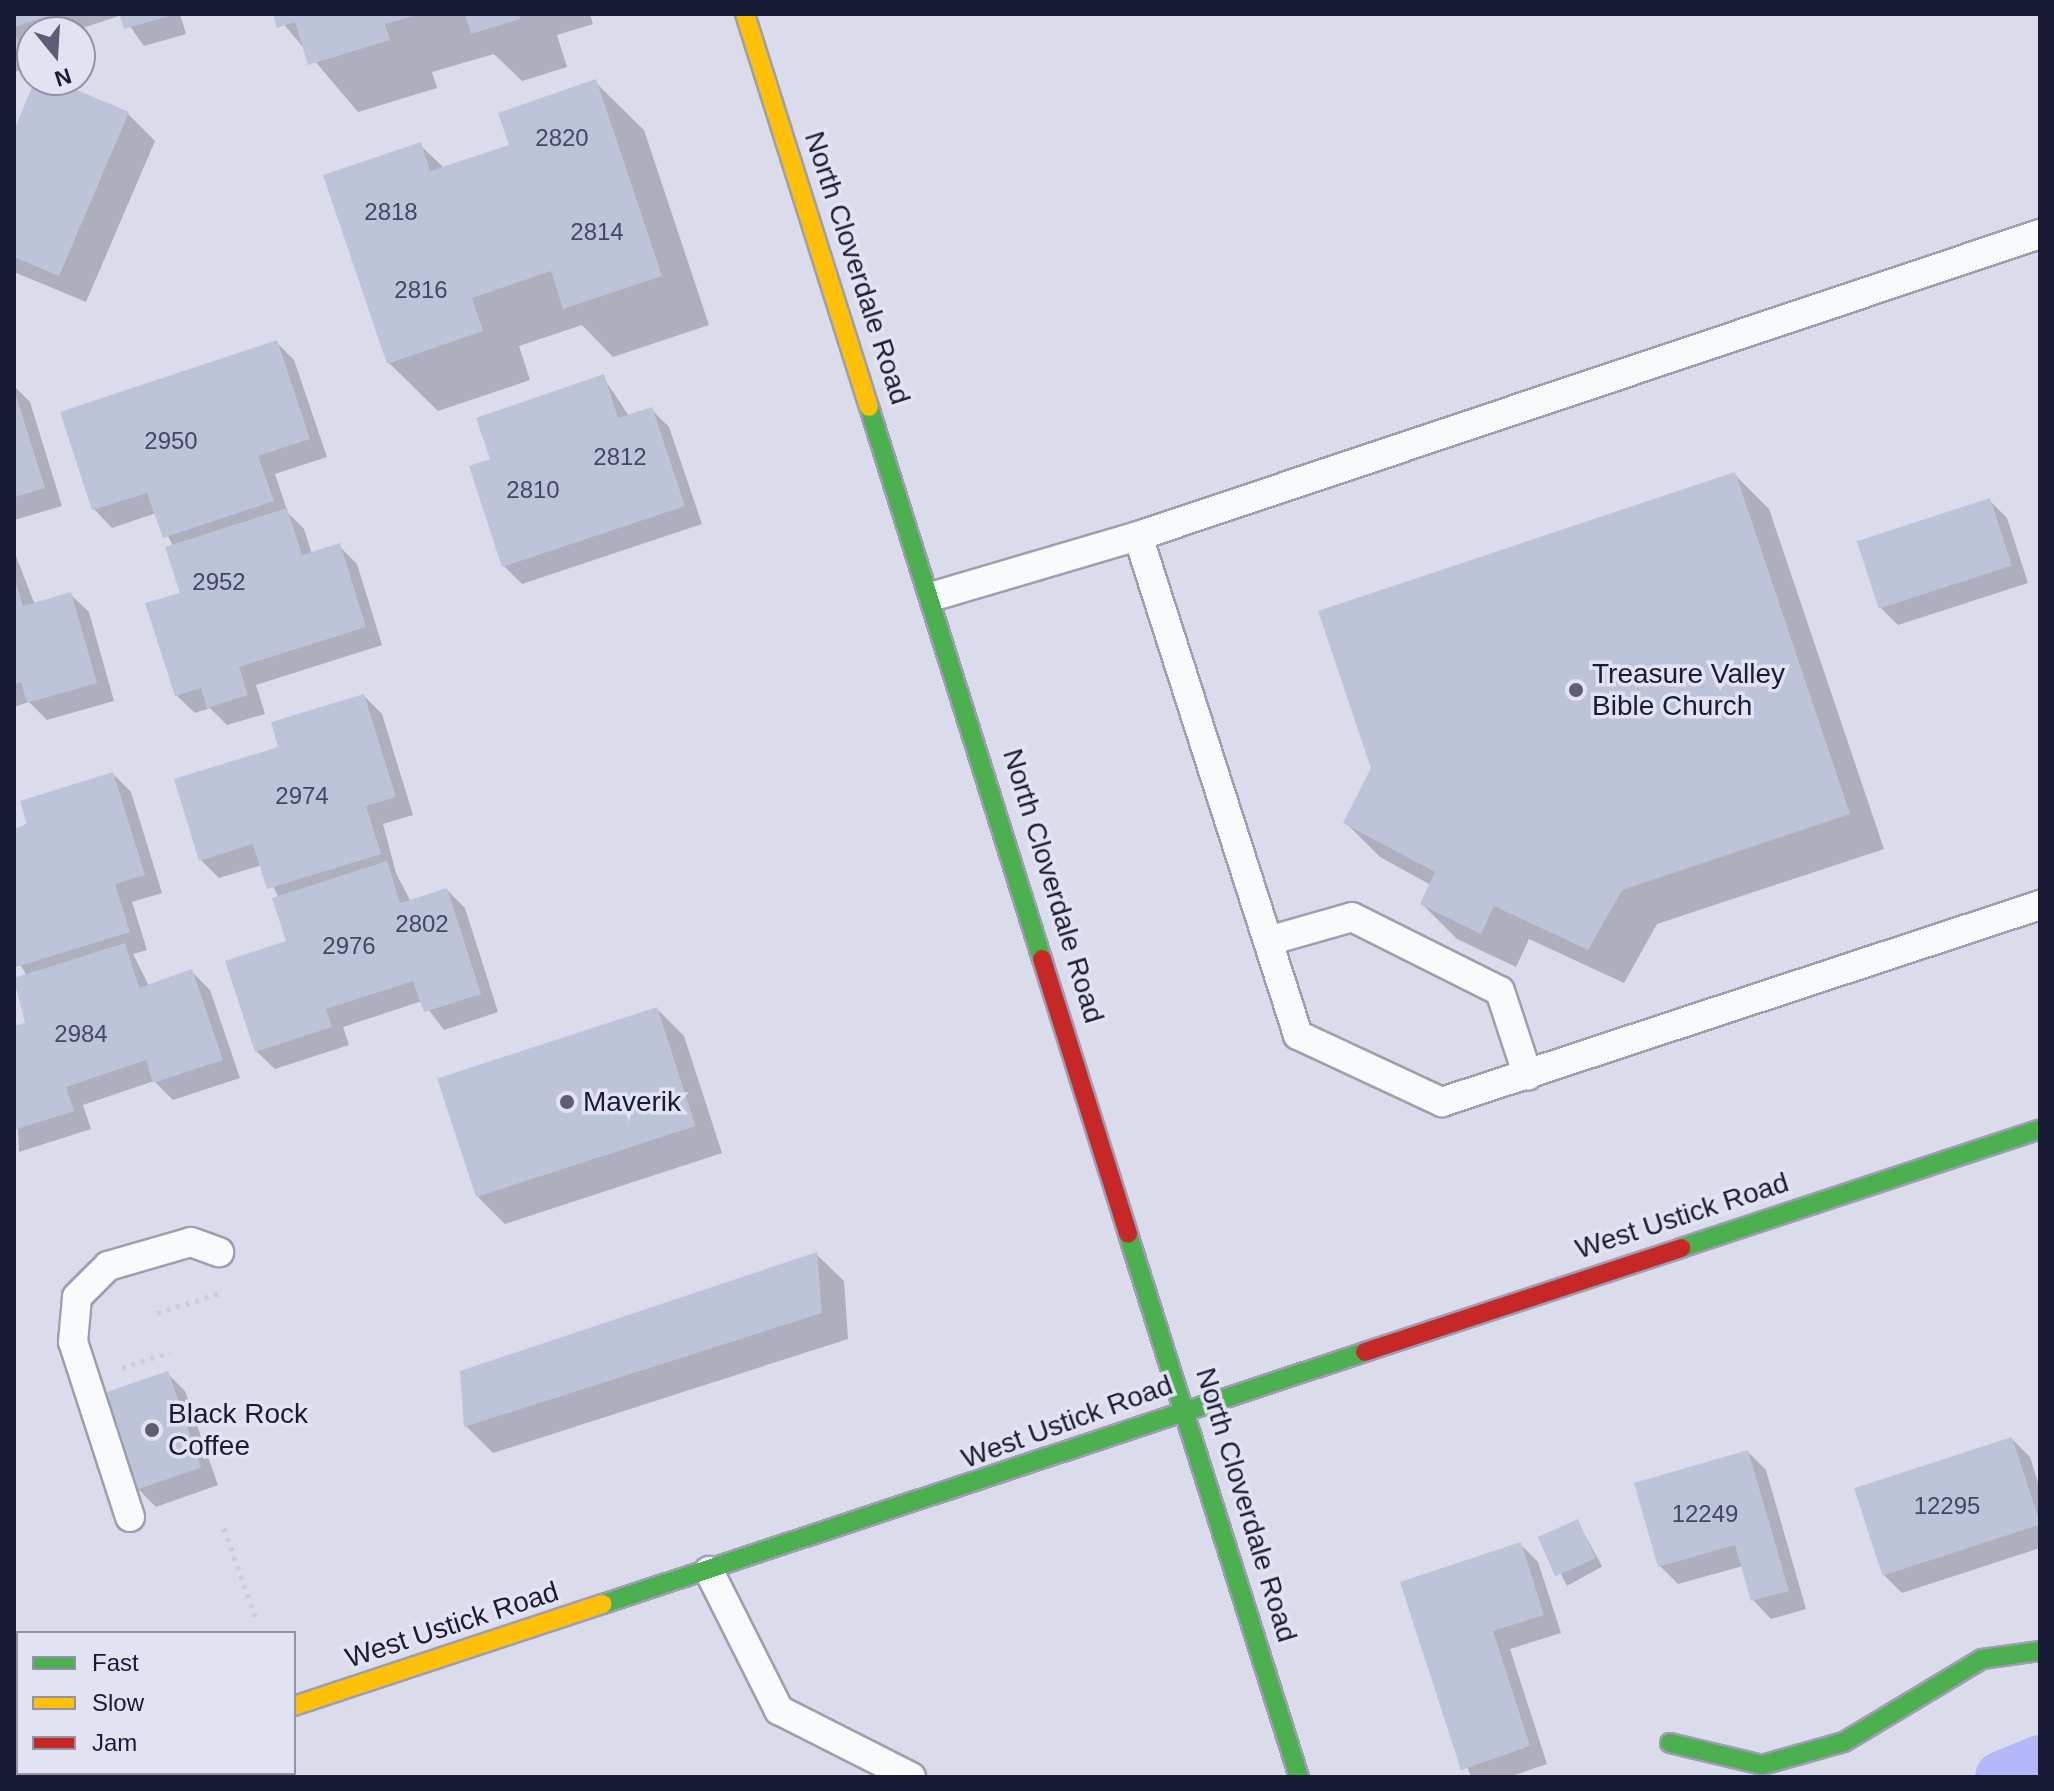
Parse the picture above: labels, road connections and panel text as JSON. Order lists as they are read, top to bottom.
{
  "streets": {
    "main road": ["North Cloverdale Road", "West Ustick Road"]
  },
  "crossings": [
    ["North Cloverdale Road", "West Ustick Road"]
  ],
  "places": ["Treasure Valley Bible Church", "Maverik", "Black Rock Coffee"],
  "house_numbers": [
    "2820",
    "2818",
    "2814",
    "2816",
    "2950",
    "2812",
    "2810",
    "2952",
    "2974",
    "2802",
    "2976",
    "2984",
    "12295",
    "12249"
  ],
  "legend": ["Fast", "Slow", "Jam"],
  "north": "bottom"
}
